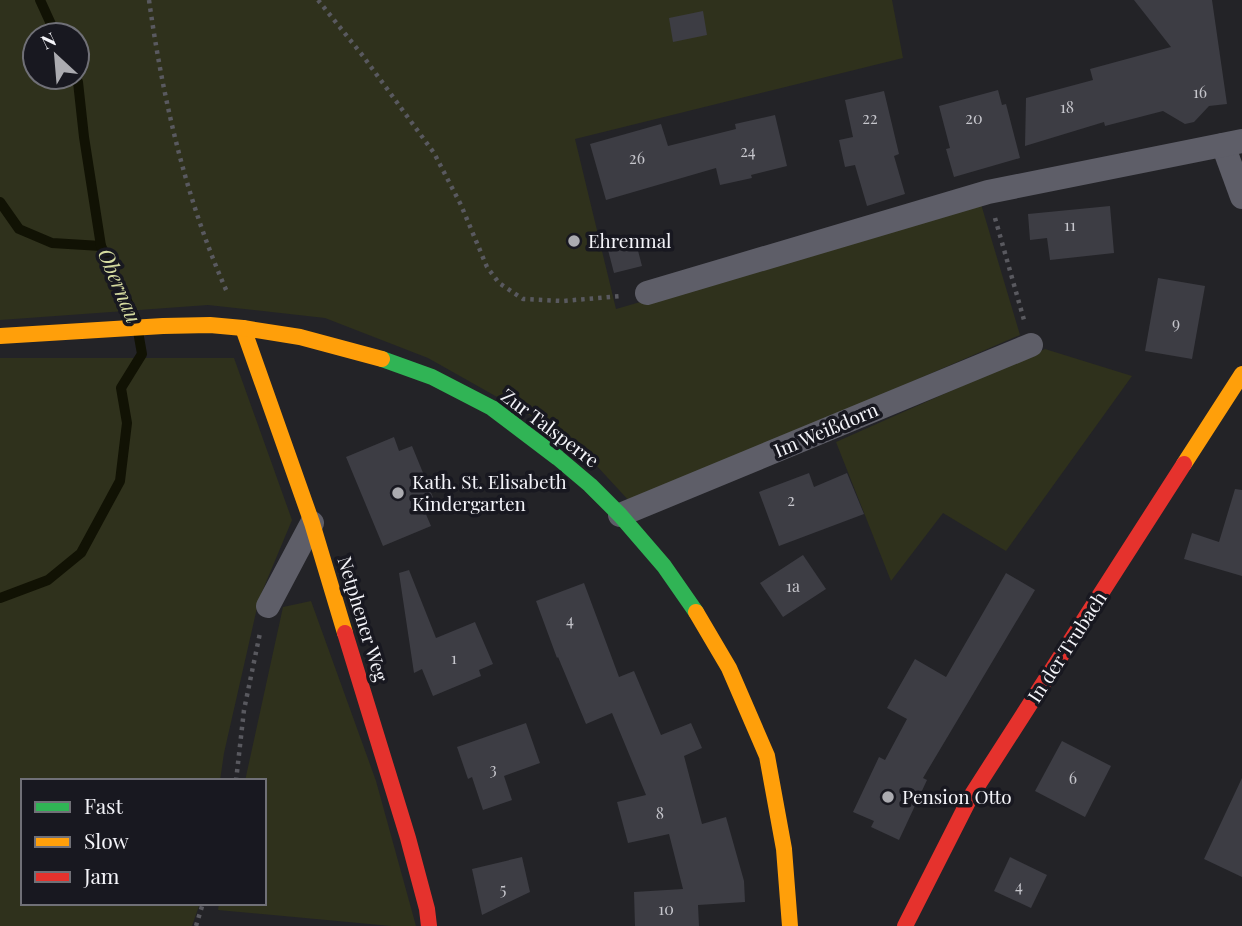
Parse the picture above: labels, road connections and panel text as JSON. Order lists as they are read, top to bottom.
{
  "streets": {
    "street": [
      "Zur Talsperre",
      "Im Weißdorn",
      "Netphener Weg",
      "In der Trubach"
    ]
  },
  "crossings": [
    ["Zur Talsperre", "Im Weißdorn"],
    ["Zur Talsperre", "Netphener Weg"]
  ],
  "water": ["Obernau"],
  "places": ["Ehrenmal", "Kath. St. Elisabeth Kindergarten", "Pension Otto"],
  "house_numbers": [
    "16",
    "18",
    "22",
    "20",
    "24",
    "26",
    "11",
    "9",
    "2",
    "1a",
    "4",
    "1",
    "3",
    "6",
    "8",
    "4",
    "5",
    "10"
  ],
  "legend": ["Fast", "Slow", "Jam"],
  "north": "top left"
}
